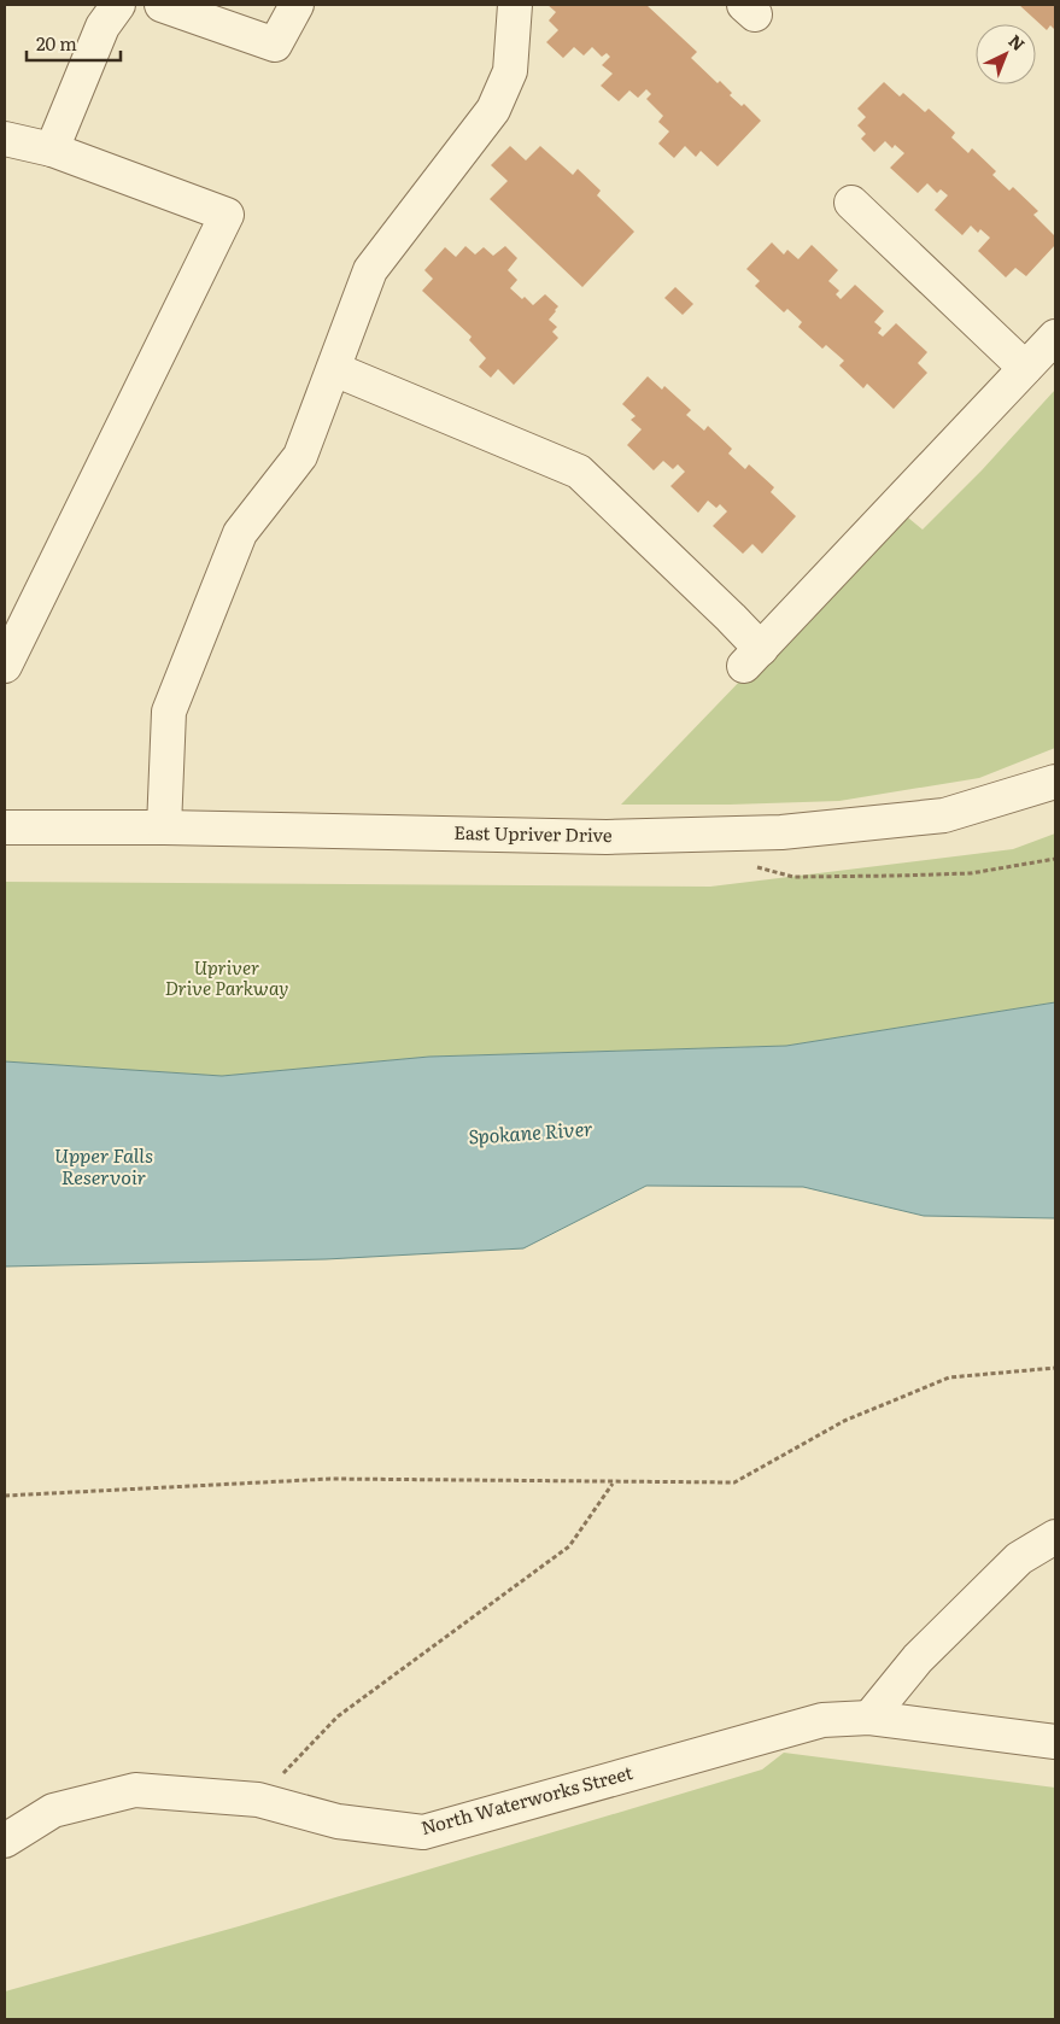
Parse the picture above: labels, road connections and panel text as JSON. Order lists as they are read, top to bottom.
{
  "streets": {
    "street": ["East Upriver Drive", "North Waterworks Street"]
  },
  "water": ["Spokane River", "Upper Falls Reservoir"],
  "parks": ["Upriver Drive Parkway"],
  "scale_bar": "20 m",
  "north": "top right"
}
